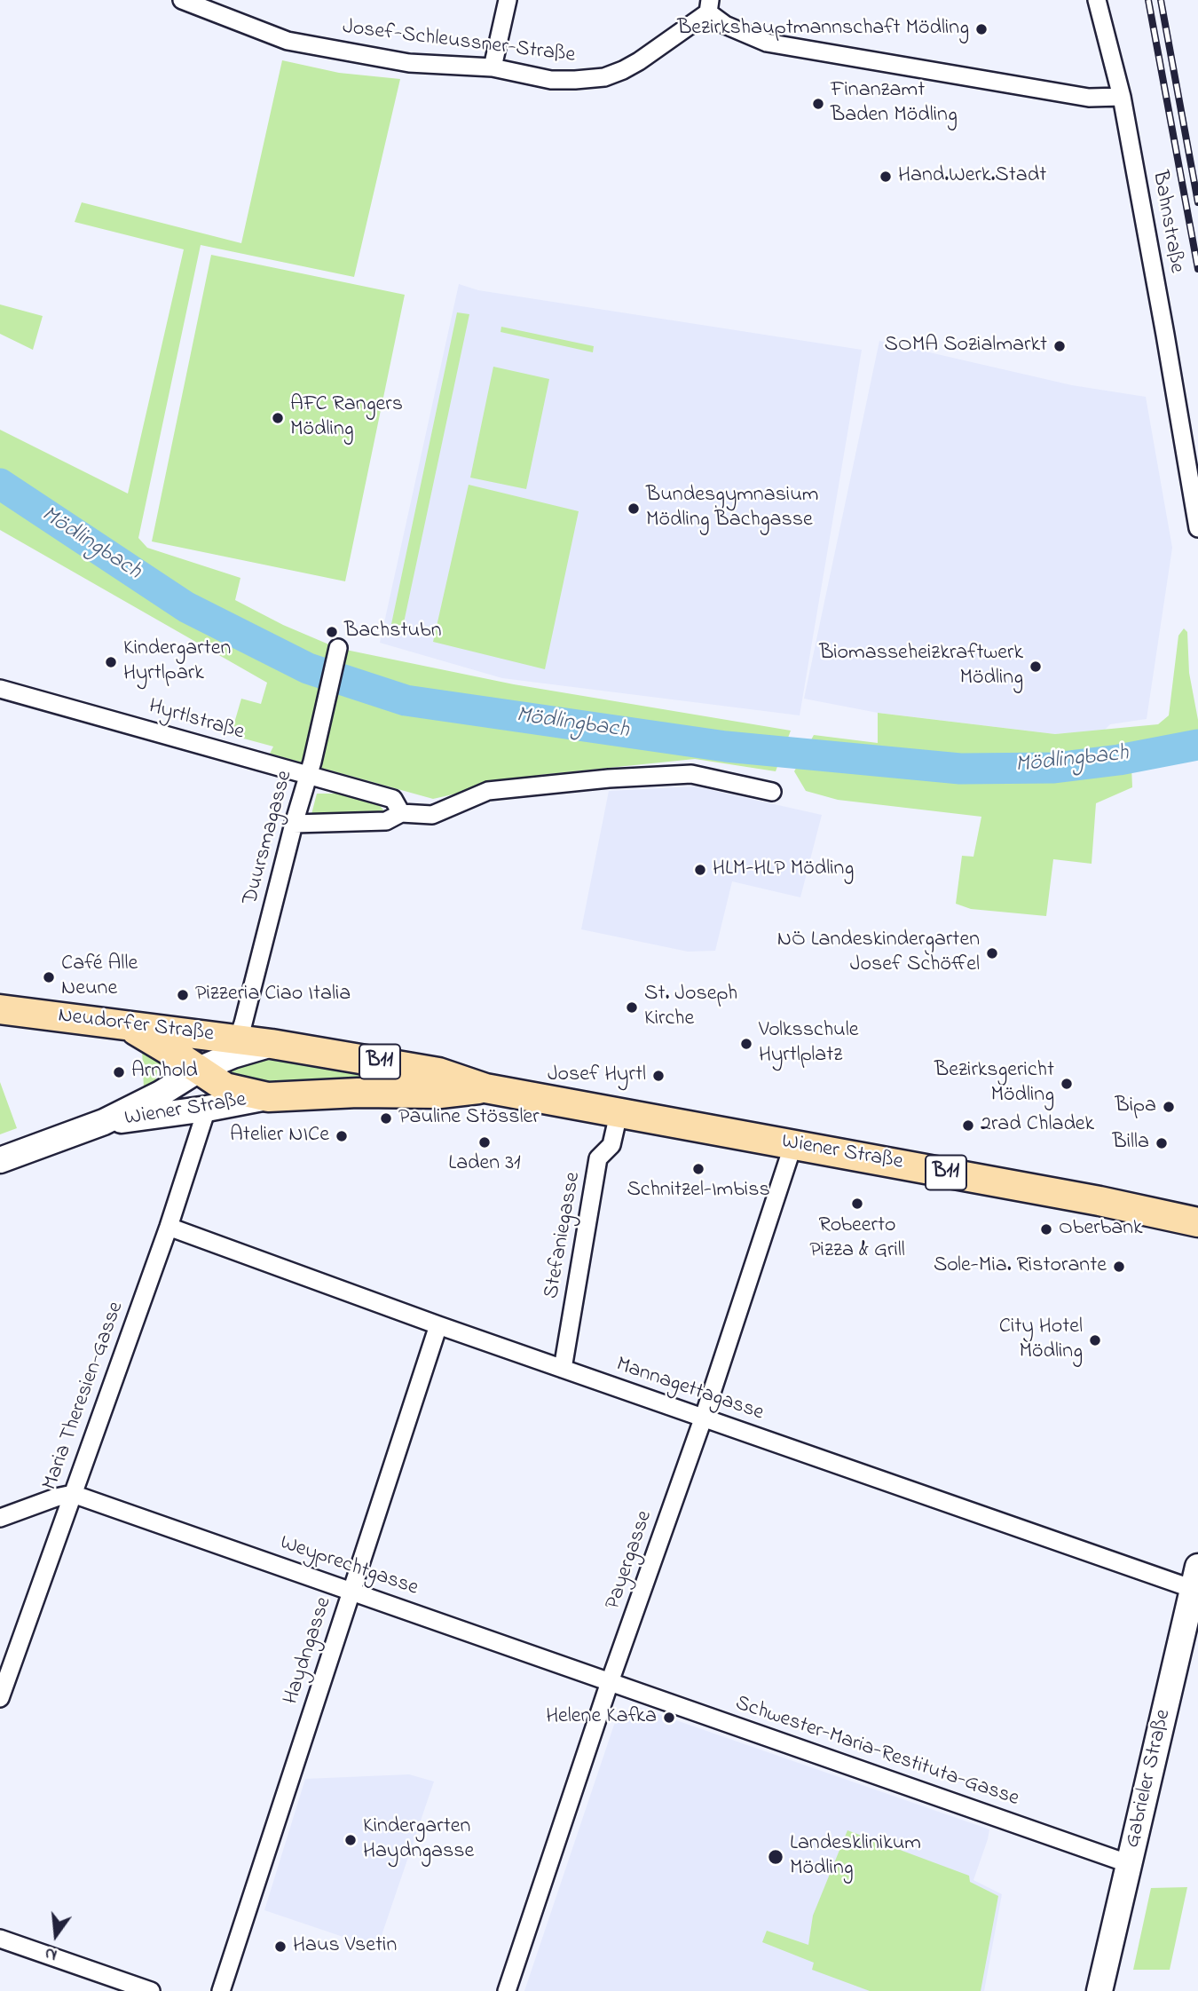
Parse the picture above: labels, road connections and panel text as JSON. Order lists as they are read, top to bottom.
{
  "streets": {
    "main road": [
      "Neudorfer Straße",
      "B11",
      "Wiener Straße",
      "Gabrieler Straße"
    ],
    "street": [
      "Josef-Schleussner-Straße",
      "Bahnstraße",
      "Hyrtlstraße",
      "Duursmagasse",
      "Stefaniegasse",
      "Mannagettagasse",
      "Maria Theresien-Gasse",
      "Payergasse",
      "Weyprechtgasse",
      "Haydngasse",
      "Schwester-Maria-Restituta-Gasse"
    ]
  },
  "crossings": [
    ["Hyrtlstraße", "Duursmagasse"],
    ["Duursmagasse", "Neudorfer Straße"],
    ["Neudorfer Straße", "Wiener Straße"],
    ["Wiener Straße", "Stefaniegasse"],
    ["Wiener Straße", "Maria Theresien-Gasse"],
    ["Wiener Straße", "Payergasse"],
    ["Stefaniegasse", "Mannagettagasse"],
    ["Mannagettagasse", "Maria Theresien-Gasse"],
    ["Mannagettagasse", "Payergasse"],
    ["Mannagettagasse", "Haydngasse"],
    ["Mannagettagasse", "Gabrieler Straße"],
    ["Maria Theresien-Gasse", "Weyprechtgasse"],
    ["Payergasse", "Weyprechtgasse"],
    ["Payergasse", "Schwester-Maria-Restituta-Gasse"],
    ["Weyprechtgasse", "Haydngasse"],
    ["Weyprechtgasse", "Schwester-Maria-Restituta-Gasse"],
    ["Schwester-Maria-Restituta-Gasse", "Gabrieler Straße"]
  ],
  "water": ["Mödlingbach"],
  "places": [
    "Bezirkshauptmannschaft Mödling",
    "Finanzamt Baden Mödling",
    "Hand.Werk.Stadt",
    "SOMA Sozialmarkt",
    "AFC Rangers Mödling",
    "Bundesgymnasium Mödling Bachgasse",
    "Bachstubn",
    "Kindergarten Hyrtlpark",
    "Biomasseheizkraftwerk Mödling",
    "HLM-HLP Mödling",
    "NÖ Landeskindergarten Josef Schöffel",
    "Café Alle Neune",
    "Pizzeria Ciao Italia",
    "St. Joseph Kirche",
    "Volksschule Hyrtlplatz",
    "Arnhold",
    "Josef Hyrtl",
    "Bezirksgericht Mödling",
    "Bipa",
    "Pauline Stössler",
    "2rad Chladek",
    "Atelier NICe",
    "Laden 31",
    "Billa",
    "Schnitzel-Imbiss",
    "Robeerto Pizza & Grill",
    "Oberbank",
    "Sole-Mia. Ristorante",
    "City Hotel Mödling",
    "Helene Kafka",
    "Kindergarten Haydngasse",
    "Landesklinikum Mödling",
    "Haus Vsetin"
  ],
  "north": "bottom"
}
